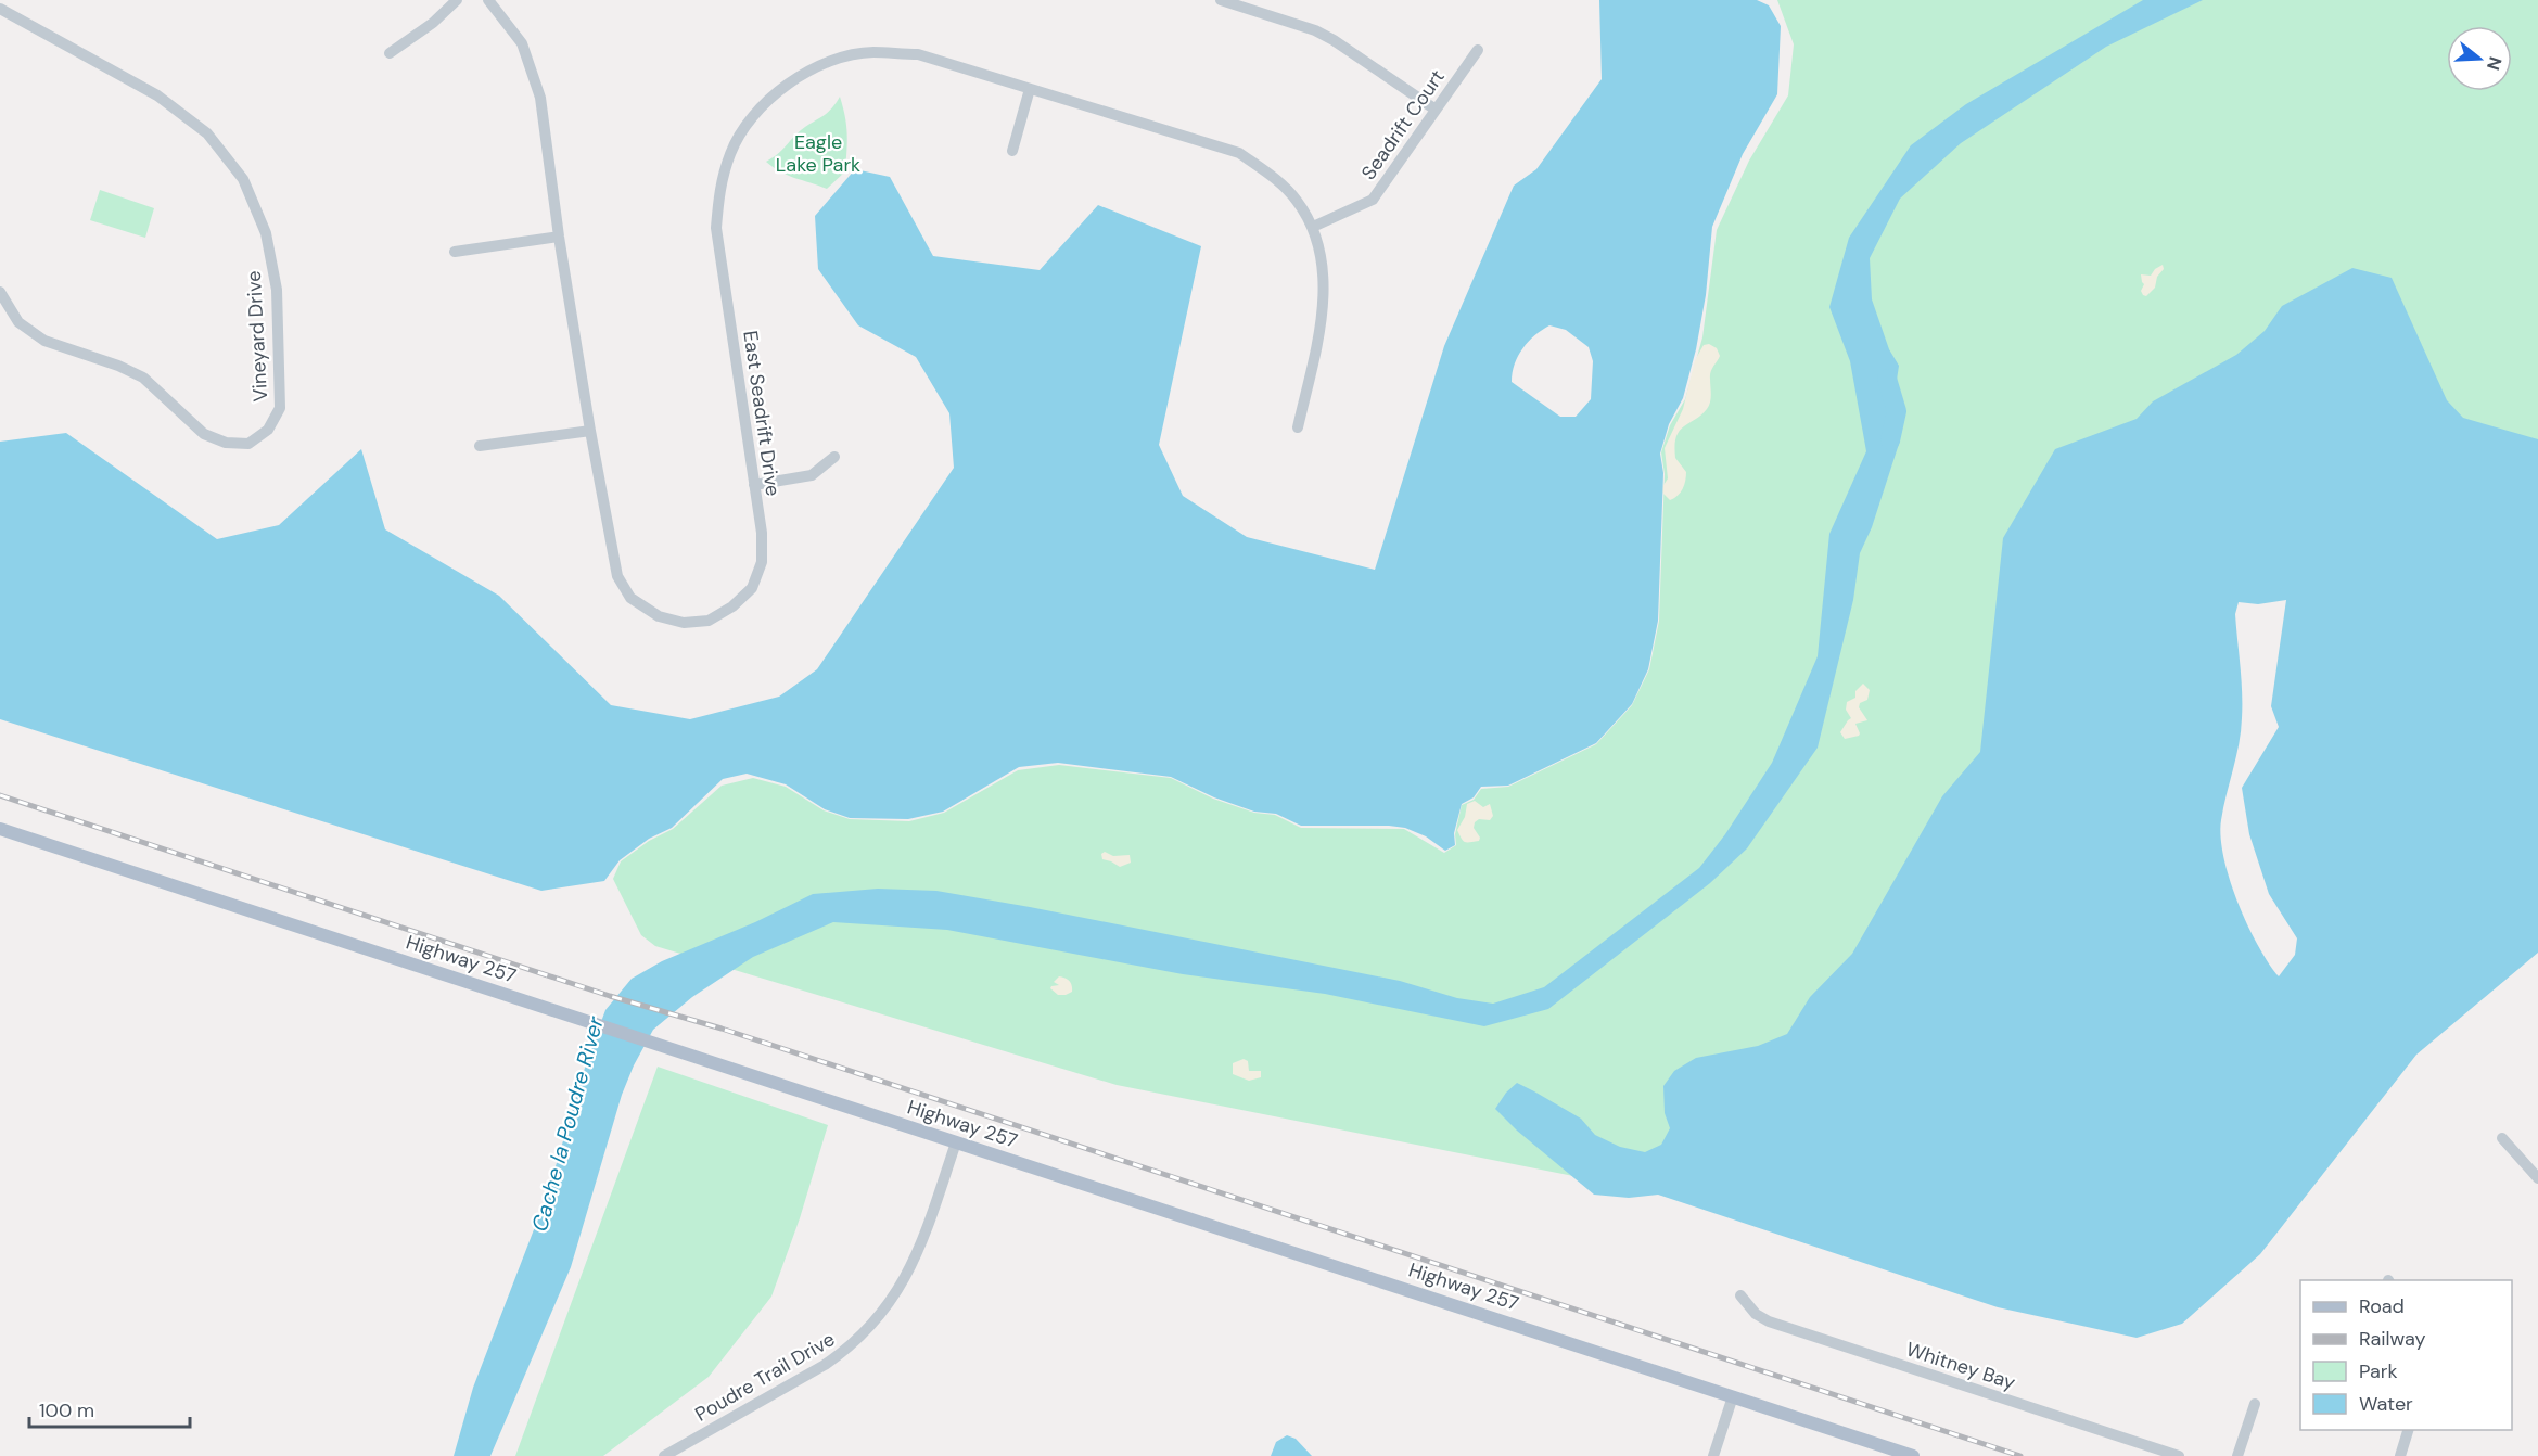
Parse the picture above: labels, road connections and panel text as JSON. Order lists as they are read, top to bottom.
{
  "streets": {
    "main road": ["Highway 257"],
    "street": [
      "Seadrift Court",
      "Vineyard Drive",
      "East Seadrift Drive",
      "Whitney Bay",
      "Poudre Trail Drive"
    ]
  },
  "crossings": [
    ["Seadrift Court", "East Seadrift Drive"],
    ["Highway 257", "Poudre Trail Drive"]
  ],
  "water": ["Cache la Poudre River"],
  "parks": ["Eagle Lake Park"],
  "legend": [
    "Road",
    "Railway",
    "Park",
    "Water"
  ],
  "scale_bar": "100 m",
  "north": "right"
}
